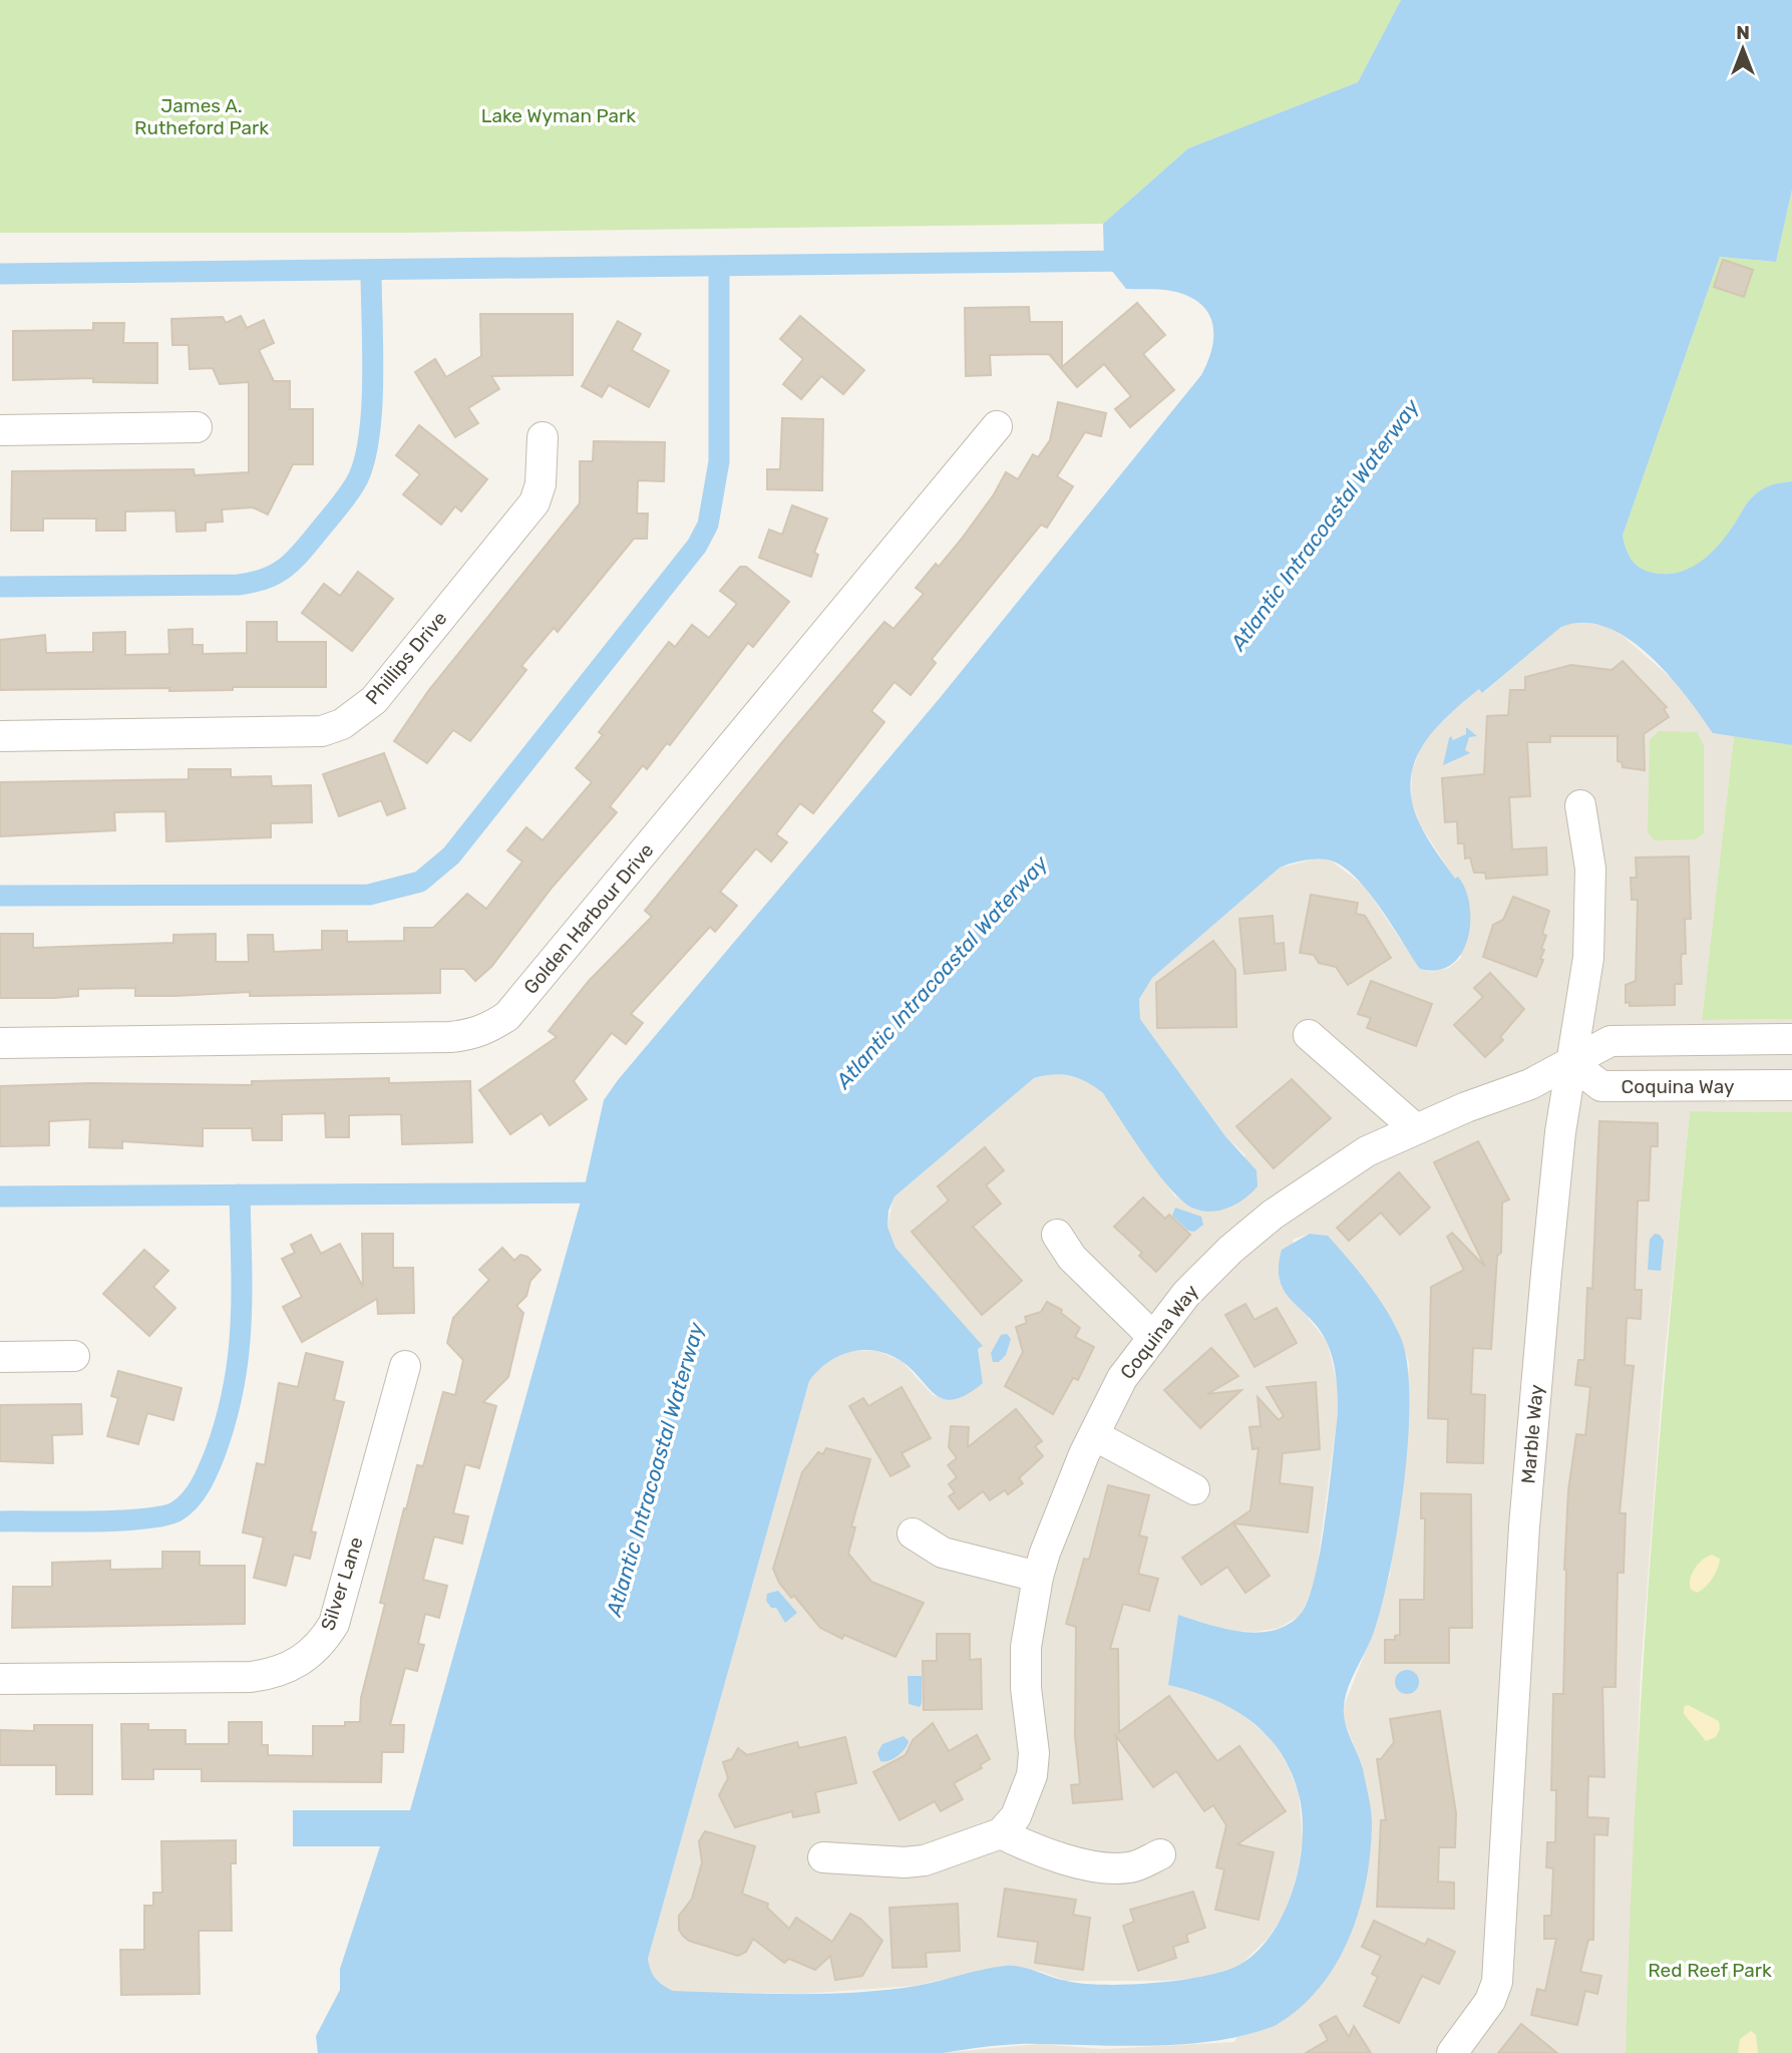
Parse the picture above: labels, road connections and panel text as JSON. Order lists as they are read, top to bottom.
{
  "streets": {
    "street": [
      "Phillips Drive",
      "Golden Harbour Drive",
      "Coquina Way",
      "Marble Way",
      "Silver Lane"
    ]
  },
  "crossings": [
    ["Coquina Way", "Marble Way"]
  ],
  "water": ["Atlantic Intracoastal Waterway"],
  "parks": ["James A. Rutheford Park", "Lake Wyman Park", "Red Reef Park"],
  "north": "top"
}
